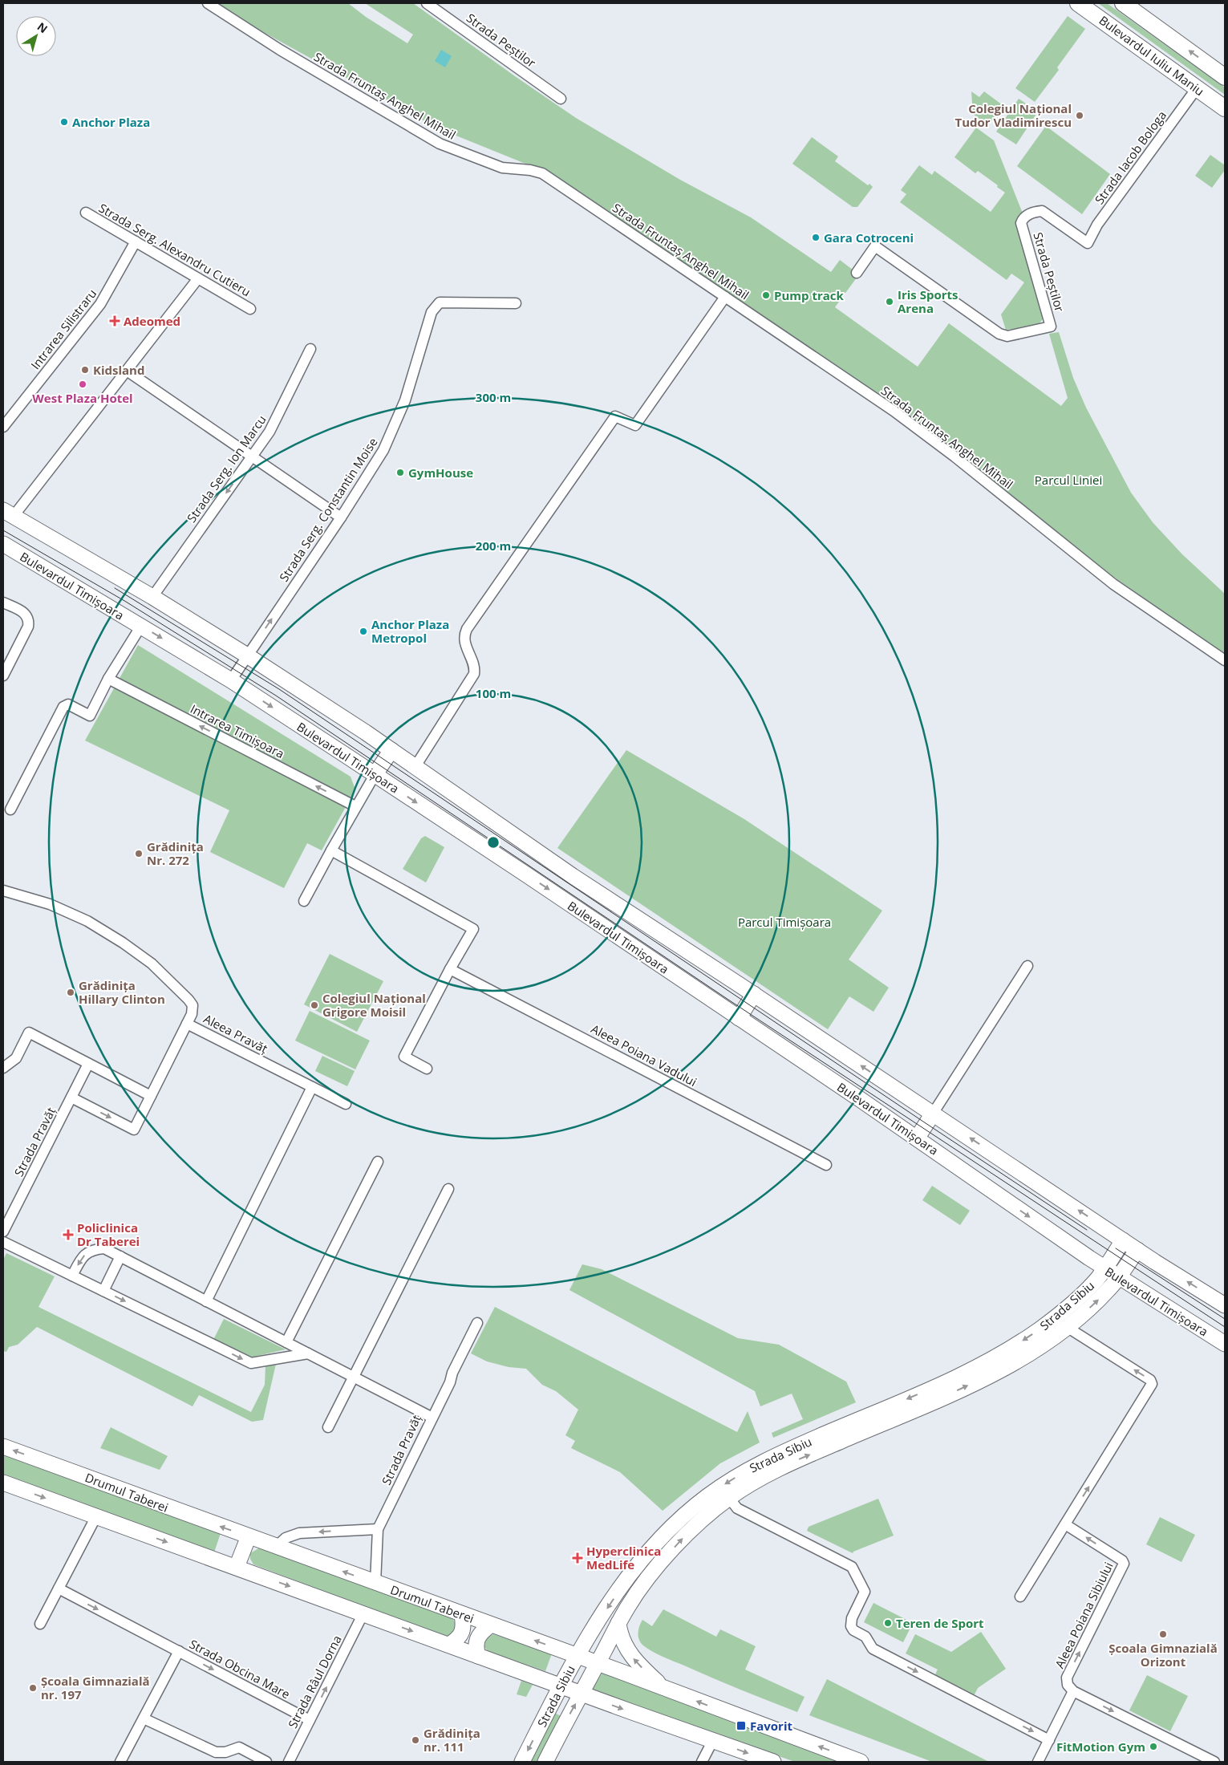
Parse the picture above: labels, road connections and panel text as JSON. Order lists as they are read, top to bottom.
{
  "streets": {
    "main road": [
      "Bulevardul Iuliu Maniu",
      "Bulevardul Timișoara",
      "Strada Sibiu",
      "Drumul Taberei"
    ],
    "street": [
      "Strada Peștilor",
      "Strada Fruntaș Anghel Mihail",
      "Strada Iacob Bologa",
      "Strada Serg. Alexandru Cutieru",
      "Intrarea Silistraru",
      "Strada Serg. Ion Marcu",
      "Strada Serg. Constantin Moise",
      "Intrarea Timișoara",
      "Aleea Pravăț",
      "Aleea Poiana Vadului",
      "Strada Pravăț",
      "Aleea Poiana Sibiului",
      "Strada Obcina Mare",
      "Strada Râul Dorna"
    ]
  },
  "crossings": [
    ["Strada Peștilor", "Strada Iacob Bologa"],
    ["Bulevardul Iuliu Maniu", "Strada Iacob Bologa"],
    ["Strada Serg. Alexandru Cutieru", "Intrarea Silistraru"],
    ["Strada Serg. Ion Marcu", "Bulevardul Timișoara"],
    ["Strada Serg. Constantin Moise", "Bulevardul Timișoara"],
    ["Bulevardul Timișoara", "Strada Sibiu"],
    ["Aleea Pravăț", "Strada Pravăț"],
    ["Strada Sibiu", "Drumul Taberei"],
    ["Strada Obcina Mare", "Strada Râul Dorna"]
  ],
  "one_way": ["Strada Serg. Ion Marcu", "Intrarea Timișoara", "Strada Râul Dorna"],
  "parks": ["Parcul Liniei", "Parcul Timișoara"],
  "places": {
    "other": [
      "Colegiul Național Tudor Vladimirescu",
      "Anchor Plaza",
      "Gara Cotroceni",
      "Pump track",
      "Iris Sports Arena",
      "Kidsland",
      "West Plaza Hotel",
      "GymHouse",
      "Anchor Plaza Metropol",
      "Grădinița Nr. 272",
      "Grădinița Hillary Clinton",
      "Colegiul Național Grigore Moisil",
      "Teren de Sport",
      "Școala Gimnazială Orizont",
      "Școala Gimnazială nr. 197",
      "Grădinița nr. 111",
      "FitMotion Gym"
    ],
    "health": ["Adeomed", "Policlinica Dr Taberei", "Hyperclinica MedLife"],
    "transit": ["Favorit"]
  },
  "north": "top right",
  "rings": ["300 m", "200 m", "100 m"]
}
